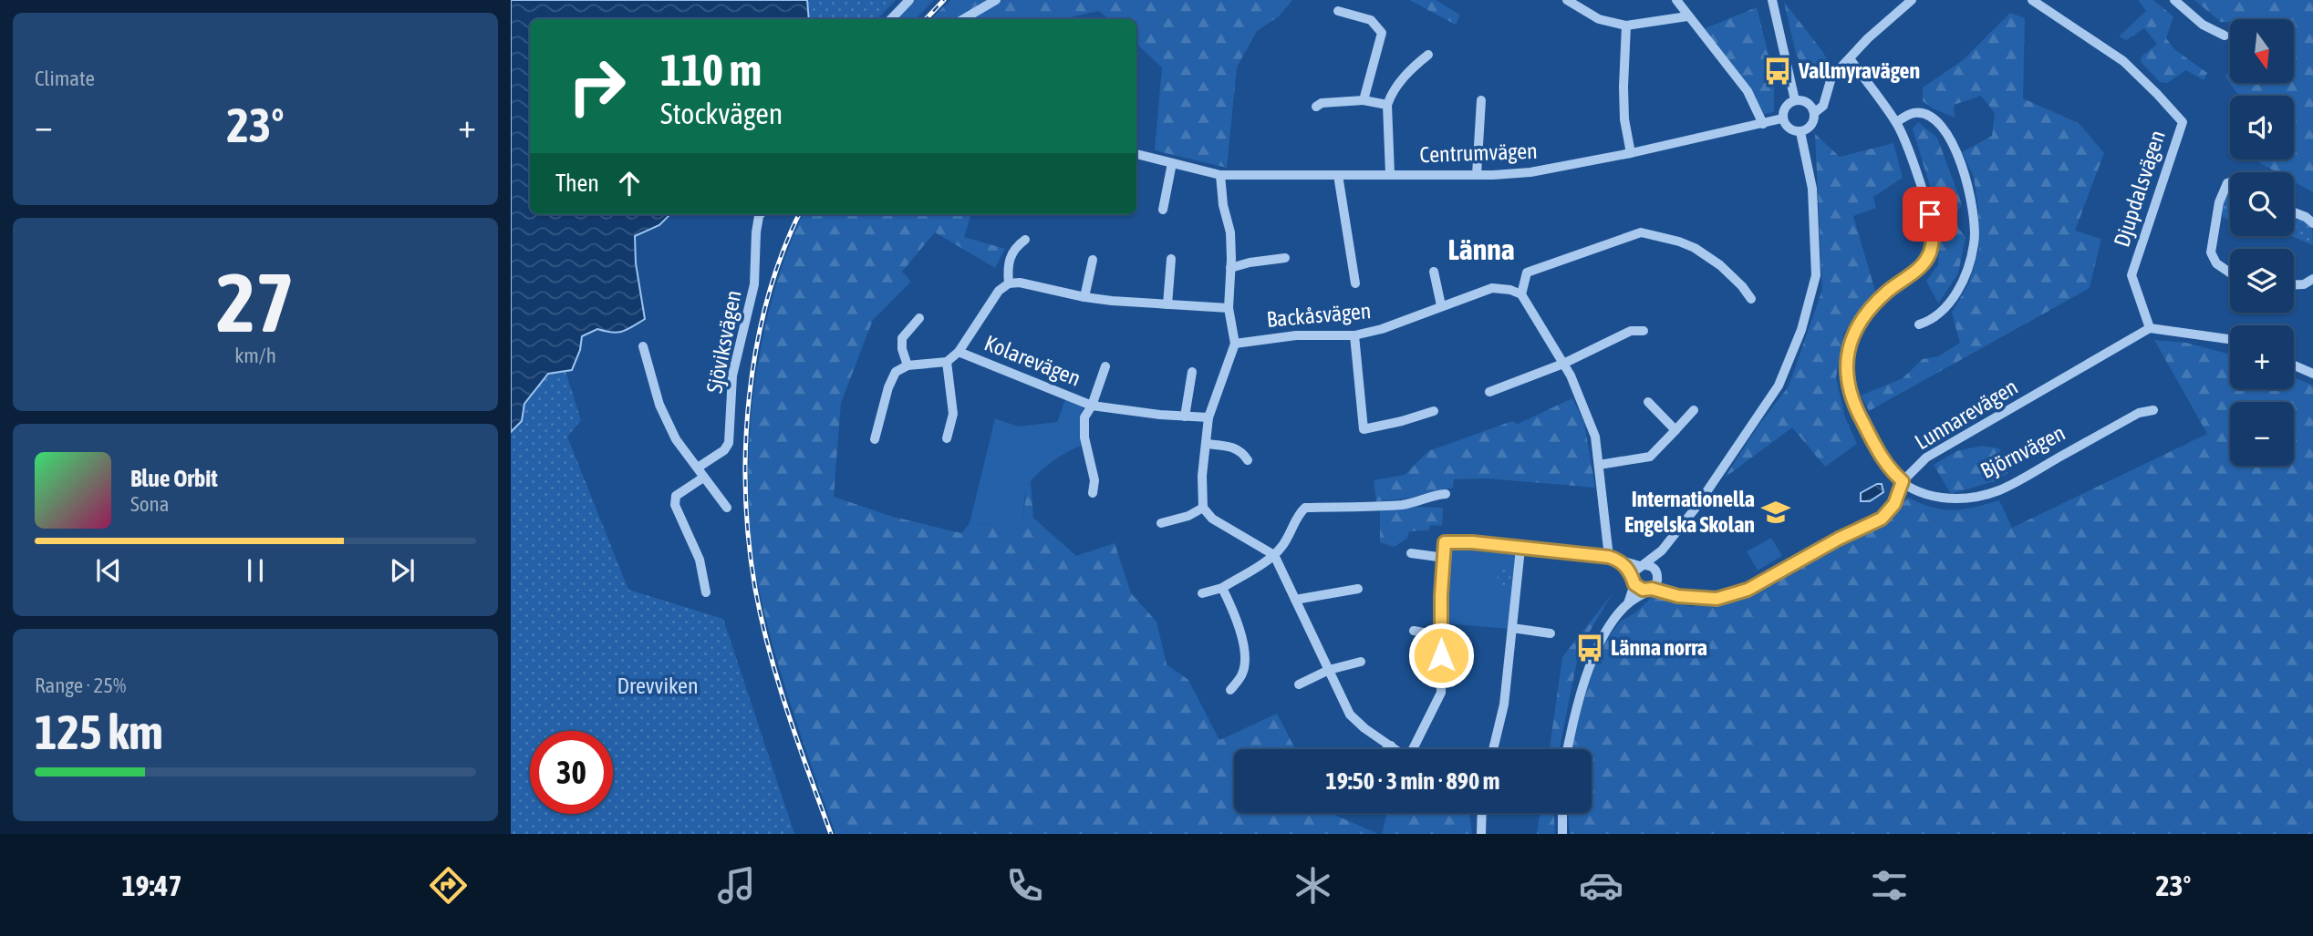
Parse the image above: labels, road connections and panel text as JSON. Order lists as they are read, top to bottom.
{
  "streets": {
    "street": [
      "Centrumvägen",
      "Djupdalsvägen",
      "Backåsvägen",
      "Sjöviksvägen",
      "Kolarevägen",
      "Lunnarevägen",
      "Björnvägen"
    ]
  },
  "crossings": [
    ["Djupdalsvägen", "Lunnarevägen"],
    ["Lunnarevägen", "Björnvägen"]
  ],
  "districts": ["Länna"],
  "parks": ["Drevviken"],
  "places": {
    "bus stop": ["Vallmyravägen", "Länna norra"],
    "school or university": ["Internationella Engelska Skolan"]
  },
  "north": "bottom",
  "page": {
    "tile": [
      "Climate",
      ["27", "km/h"],
      ["Range · 25%", "125 km"]
    ],
    "map_buttons": ["+", "−"],
    "turn": ["110 m", "Stockvägen"],
    "heat": ["−", "23°", "+"],
    "then": "Then",
    "song": ["Blue Orbit", "Sona"],
    "limit": "30",
    "trip": "19:50 · 3 min · 890 m",
    "tabs": ["19:47", "23°"]
  }
}
